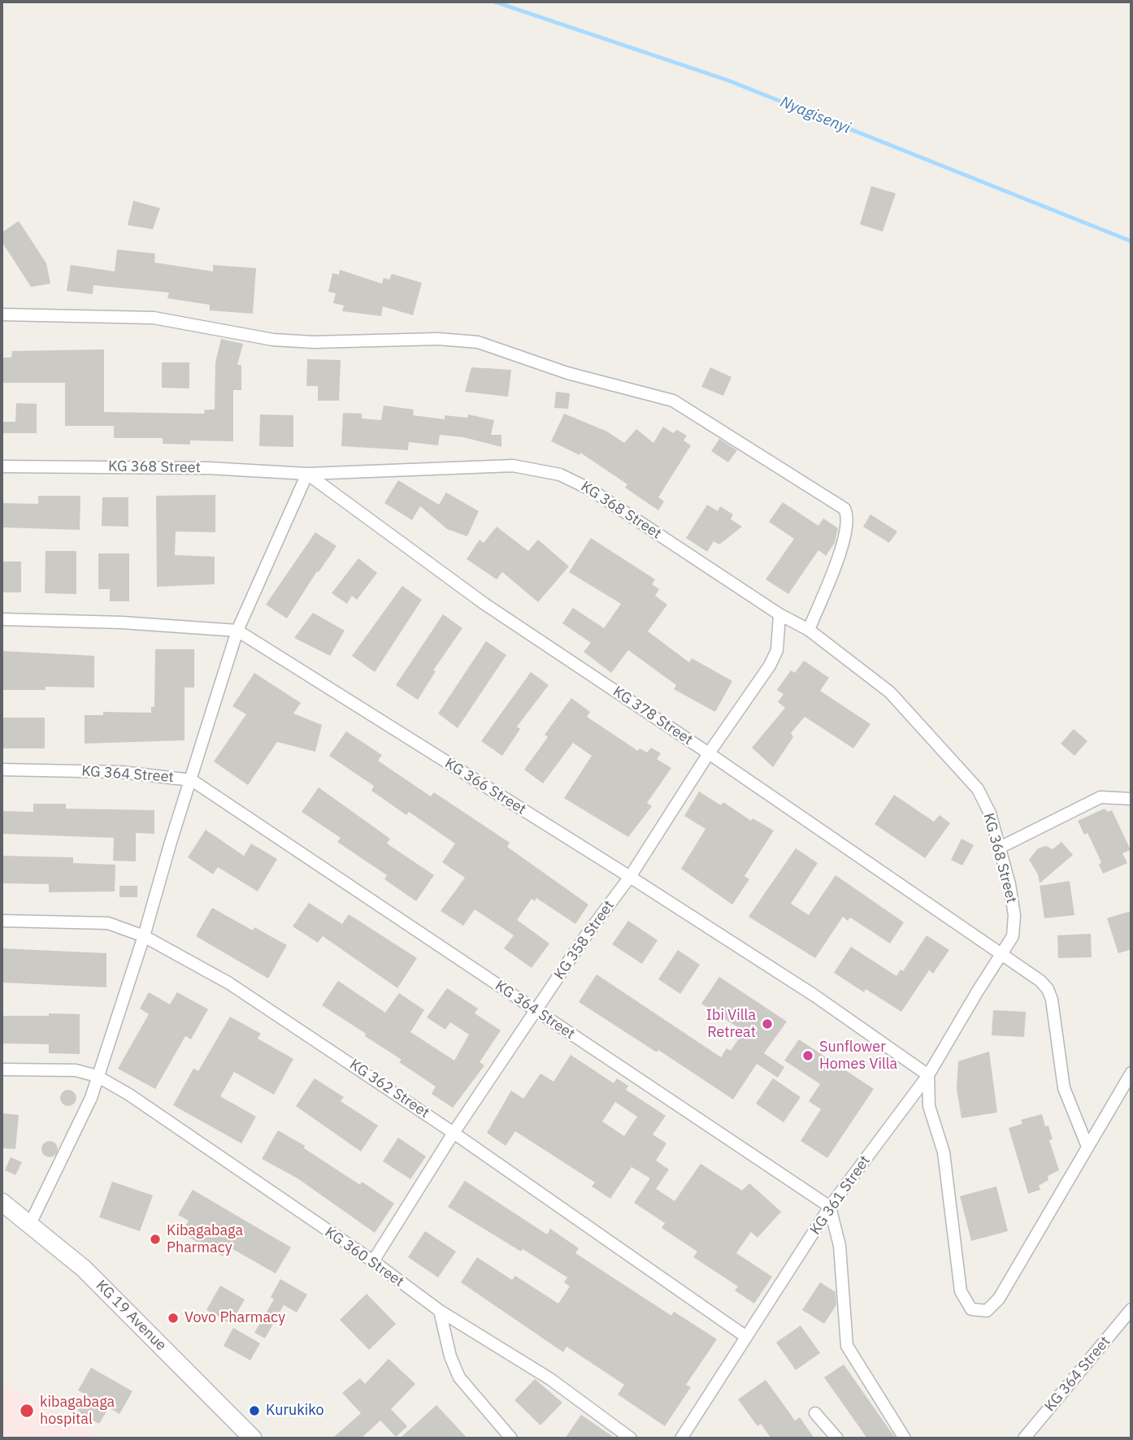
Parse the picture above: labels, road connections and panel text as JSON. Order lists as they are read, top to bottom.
{
  "streets": {
    "main road": ["KG 19 Avenue"],
    "street": [
      "KG 368 Street",
      "KG 378 Street",
      "KG 364 Street",
      "KG 366 Street",
      "KG 358 Street",
      "KG 362 Street",
      "KG 361 Street",
      "KG 360 Street"
    ]
  },
  "crossings": [
    ["KG 368 Street", "KG 378 Street"],
    ["KG 368 Street", "KG 358 Street"],
    ["KG 368 Street", "KG 361 Street"],
    ["KG 378 Street", "KG 358 Street"],
    ["KG 378 Street", "KG 361 Street"],
    ["KG 364 Street", "KG 358 Street"],
    ["KG 364 Street", "KG 361 Street"],
    ["KG 366 Street", "KG 358 Street"],
    ["KG 366 Street", "KG 361 Street"],
    ["KG 358 Street", "KG 362 Street"],
    ["KG 358 Street", "KG 360 Street"],
    ["KG 362 Street", "KG 361 Street"]
  ],
  "water": ["Nyagisenyi"],
  "places": [
    "Ibi Villa Retreat",
    "Sunflower Homes Villa",
    "Kibagabaga Pharmacy",
    "Vovo Pharmacy",
    "kibagabaga hospital",
    "Kurukiko"
  ]
}
